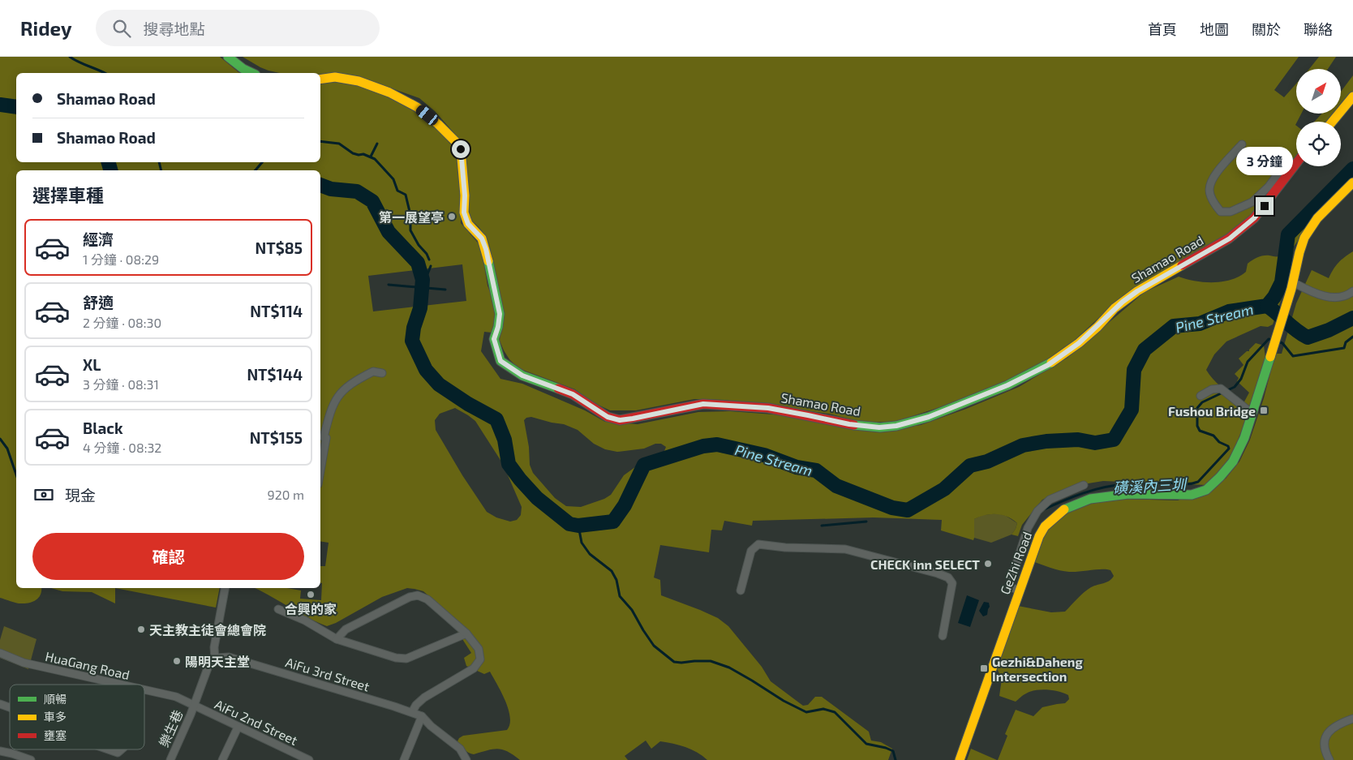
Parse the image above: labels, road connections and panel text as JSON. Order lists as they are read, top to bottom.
{
  "streets": {
    "street": [
      "Shamao Road",
      "GeZhi Road",
      "HuaGang Road",
      "AiFu 3rd Street",
      "AiFu 2nd Street",
      "樂生巷"
    ]
  },
  "crossings": [
    ["HuaGang Road", "AiFu 2nd Street"],
    ["HuaGang Road", "樂生巷"],
    ["AiFu 2nd Street", "樂生巷"]
  ],
  "water": ["Pine Stream", "磺溪內三圳"],
  "places": {
    "other": [
      "第一展望亭",
      "CHECK inn SELECT",
      "合興的家",
      "天主教主徒會總會院",
      "陽明天主堂"
    ],
    "transit": ["Fushou Bridge", "Gezhi&Daheng Intersection"]
  },
  "legend": ["順暢", "車多", "壅塞"],
  "north": "top right",
  "page": {
    "header": "Ridey",
    "search": "搜尋地點",
    "nav": [
      "首頁",
      "地圖",
      "關於",
      "聯絡"
    ],
    "banner": ["Shamao Road", "Shamao Road"],
    "bubble": "3 分鐘",
    "heading": "選擇車種",
    "list": [
      {
        "name": "經濟",
        "note": "1 分鐘 · 08:29",
        "value": "NT$85"
      },
      {
        "name": "舒適",
        "note": "2 分鐘 · 08:30",
        "value": "NT$114"
      },
      {
        "name": "XL",
        "note": "3 分鐘 · 08:31",
        "value": "NT$144"
      },
      {
        "name": "Black",
        "note": "4 分鐘 · 08:32",
        "value": "NT$155"
      }
    ],
    "pay": ["現金", "920 m"],
    "buttons": "確認"
  }
}
